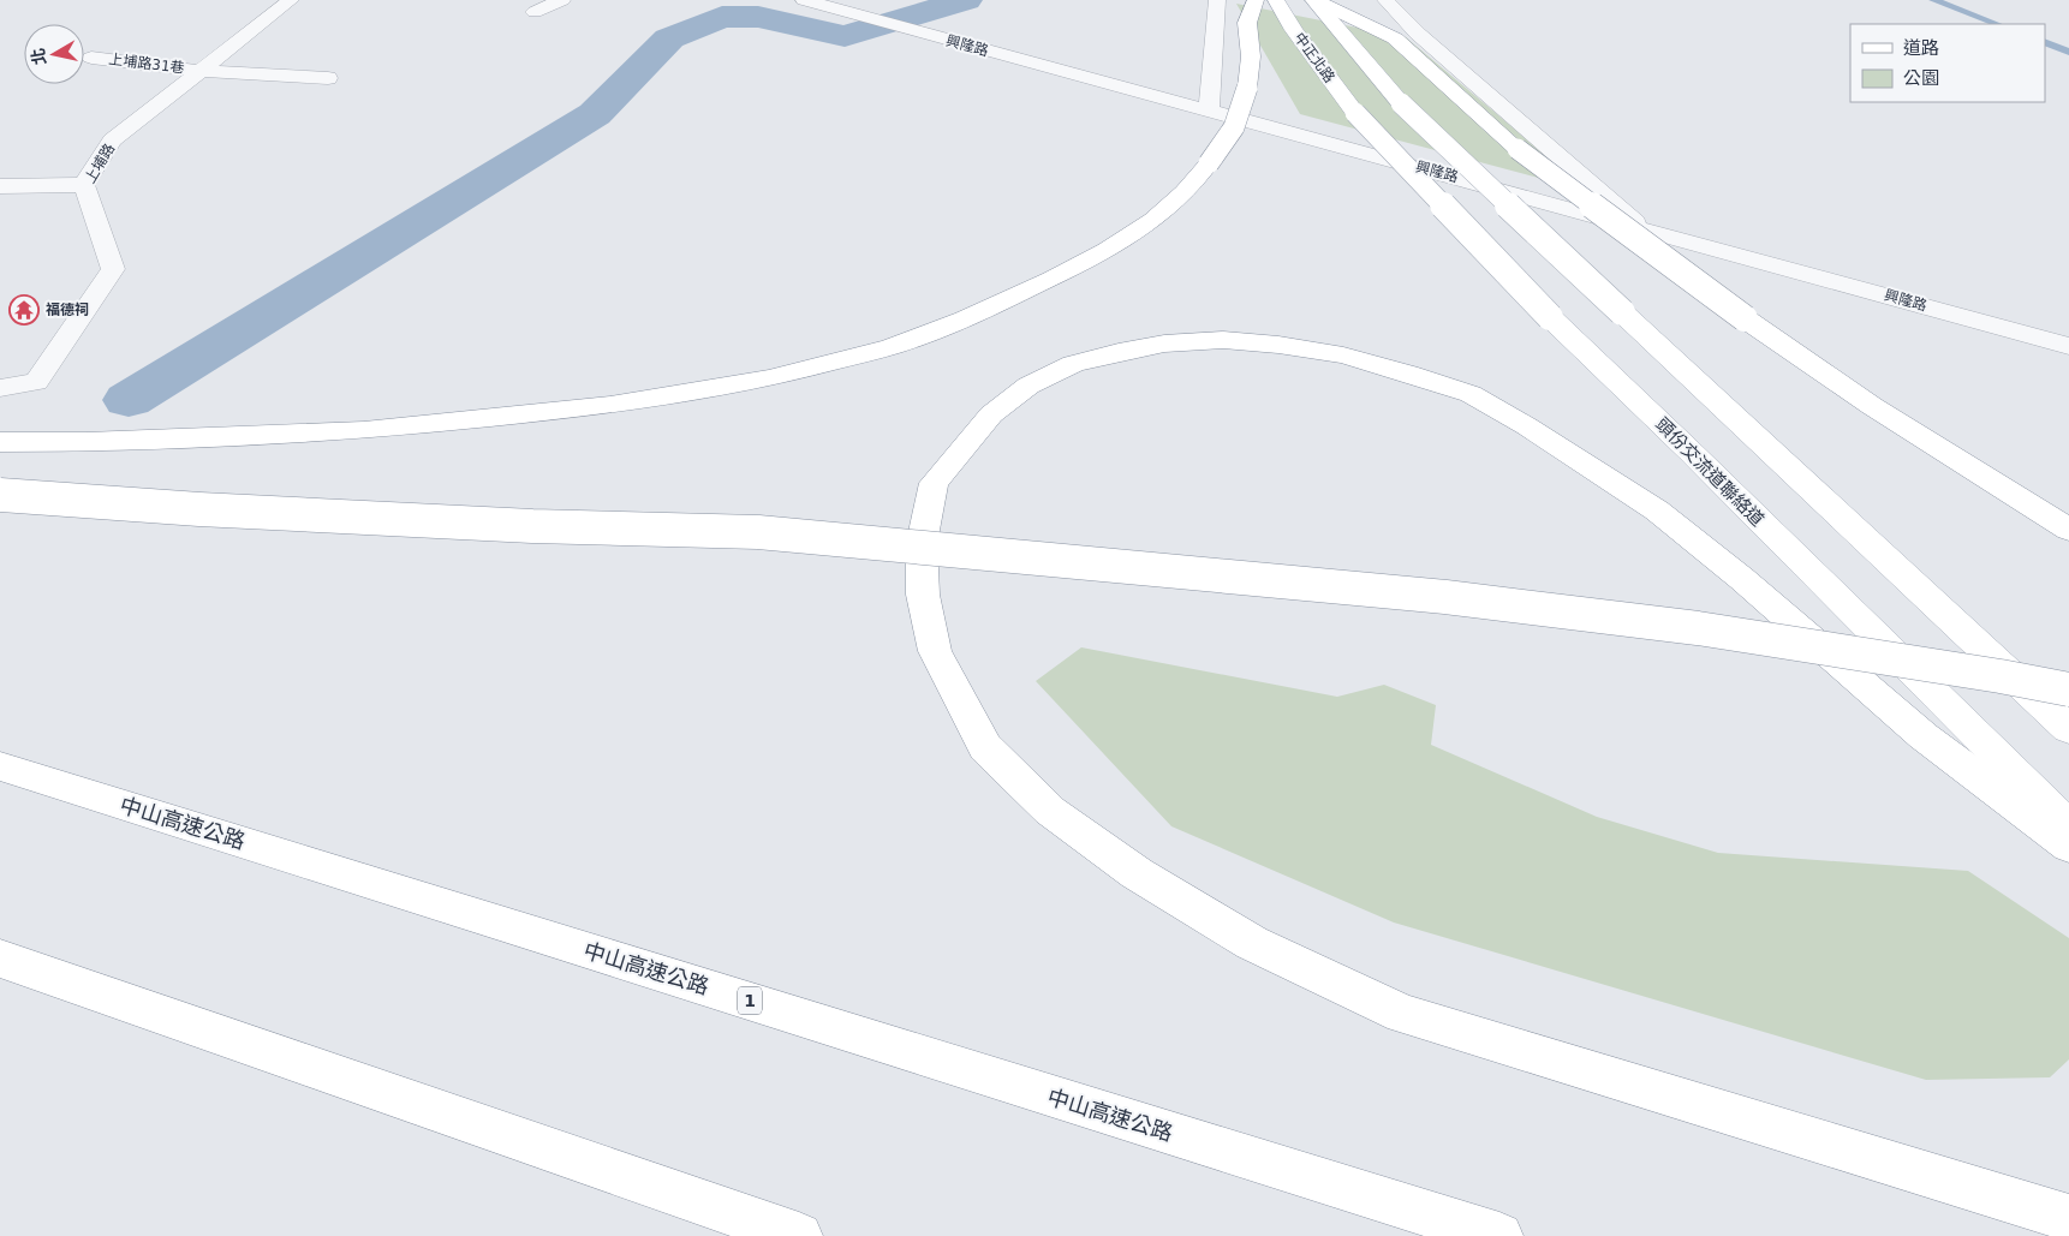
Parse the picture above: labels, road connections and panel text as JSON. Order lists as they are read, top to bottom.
{
  "streets": {
    "main road": [
      "中正北路",
      "頭份交流道聯絡道",
      "中山高速公路",
      "1"
    ],
    "street": ["興隆路", "上埔路31巷", "上埔路"]
  },
  "crossings": [
    ["中正北路", "頭份交流道聯絡道"],
    ["上埔路31巷", "上埔路"]
  ],
  "places": {
    "temple": ["福德祠"]
  },
  "legend": ["道路", "公園"],
  "north": "left"
}
